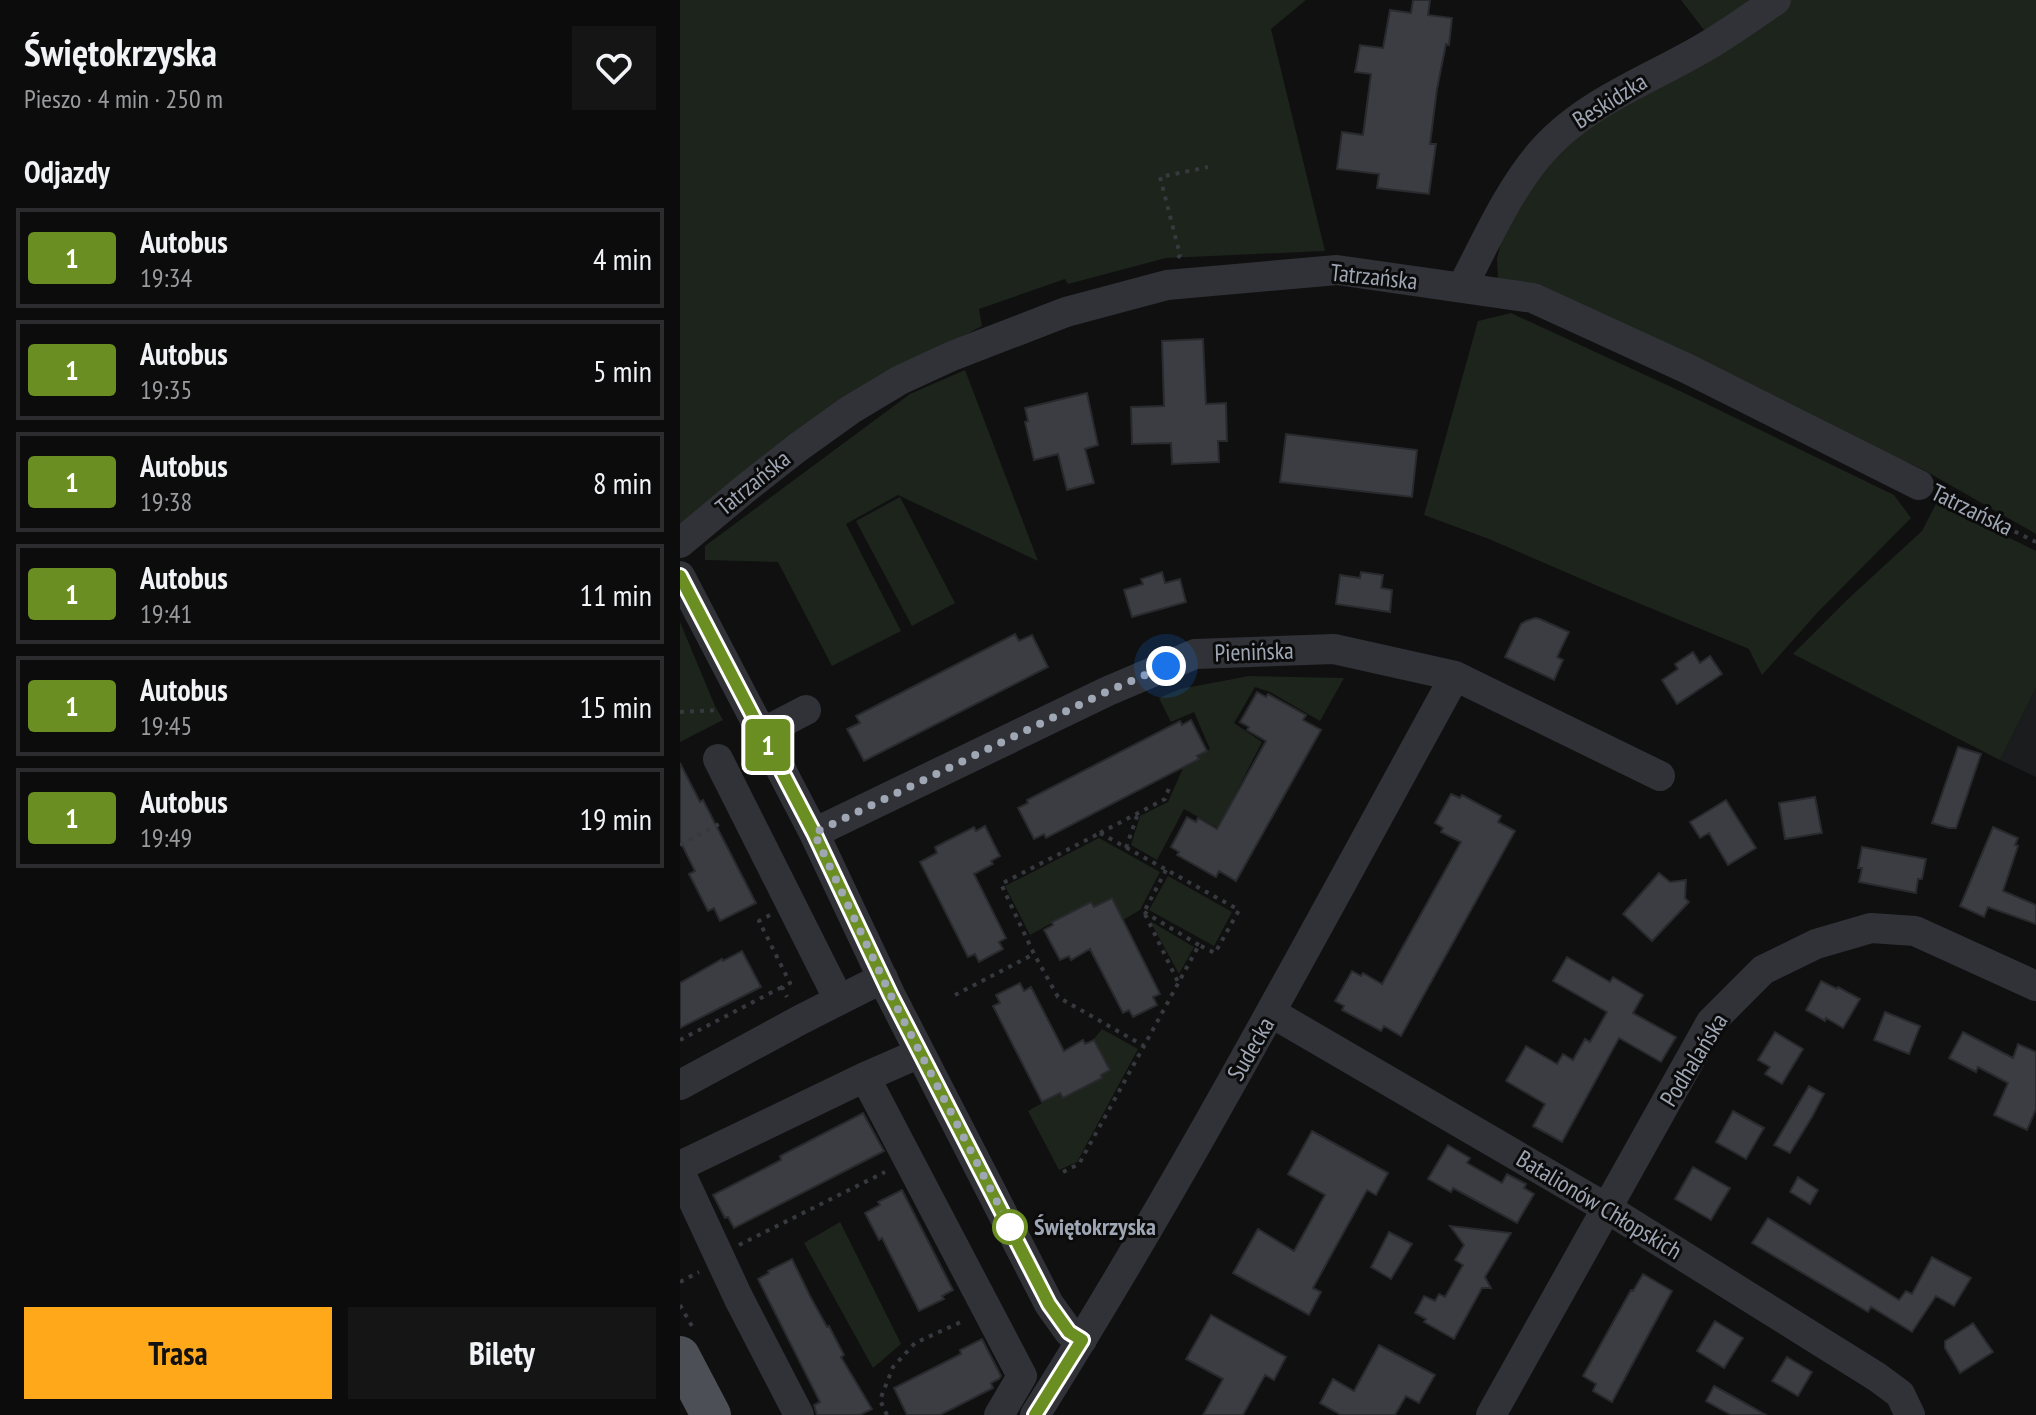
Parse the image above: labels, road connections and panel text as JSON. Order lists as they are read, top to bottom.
{
  "streets": {
    "street": [
      "Beskidzka",
      "Tatrzańska",
      "Pienińska",
      "Sudecka",
      "Podhalańska",
      "Batalionów Chłopskich"
    ]
  },
  "crossings": [
    ["Beskidzka", "Tatrzańska"],
    ["Pienińska", "Sudecka"],
    ["Sudecka", "Batalionów Chłopskich"],
    ["Podhalańska", "Batalionów Chłopskich"]
  ],
  "places": ["Świętokrzyska"],
  "lines": ["bus line 1"],
  "page": {
    "heading": [
      ["Świętokrzyska", "Pieszo · 4 min · 250 m"],
      "Odjazdy"
    ],
    "on_map": "1",
    "list": [
      {
        "mark": "1",
        "name": "Autobus",
        "note": "19:34",
        "value": "4 min"
      },
      {
        "mark": "1",
        "name": "Autobus",
        "note": "19:35",
        "value": "5 min"
      },
      {
        "mark": "1",
        "name": "Autobus",
        "note": "19:38",
        "value": "8 min"
      },
      {
        "mark": "1",
        "name": "Autobus",
        "note": "19:41",
        "value": "11 min"
      },
      {
        "mark": "1",
        "name": "Autobus",
        "note": "19:45",
        "value": "15 min"
      },
      {
        "mark": "1",
        "name": "Autobus",
        "note": "19:49",
        "value": "19 min"
      }
    ],
    "buttons": ["Trasa", "Bilety"]
  }
}
